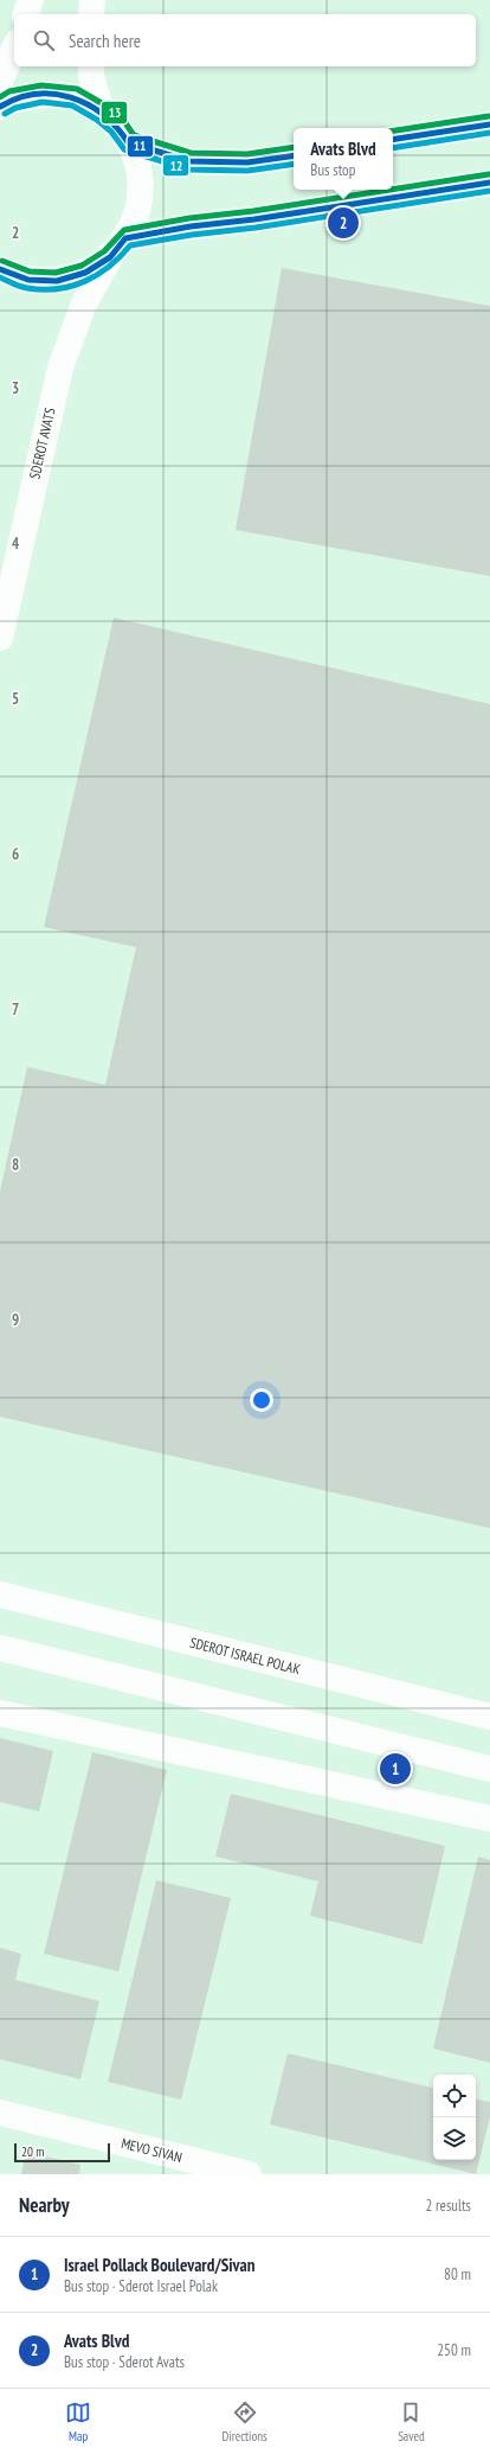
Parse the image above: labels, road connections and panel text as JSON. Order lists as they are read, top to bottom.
{
  "streets": {
    "street": ["SDEROT AVATS", "SDEROT ISRAEL POLAK", "MEVO SIVAN"]
  },
  "lines": ["transit line 13", "transit line 11", "transit line 12"],
  "scale_bar": "20 m",
  "page": {
    "search": "Search here",
    "popup": ["Avats Blvd", "Bus stop"],
    "pins": ["2", "1"],
    "scale": "20 m",
    "heading": ["Nearby", "2 results"],
    "list": [
      {
        "mark": "1",
        "name": "Israel Pollack Boulevard/Sivan",
        "note": "Bus stop · Sderot Israel Polak",
        "value": "80 m"
      },
      {
        "mark": "2",
        "name": "Avats Blvd",
        "note": "Bus stop · Sderot Avats",
        "value": "250 m"
      }
    ],
    "nav": ["Map", "Directions", "Saved"]
  },
  "grid": {
    "rows": [
      "2",
      "3",
      "4",
      "5",
      "6",
      "7",
      "8",
      "9"
    ]
  }
}
